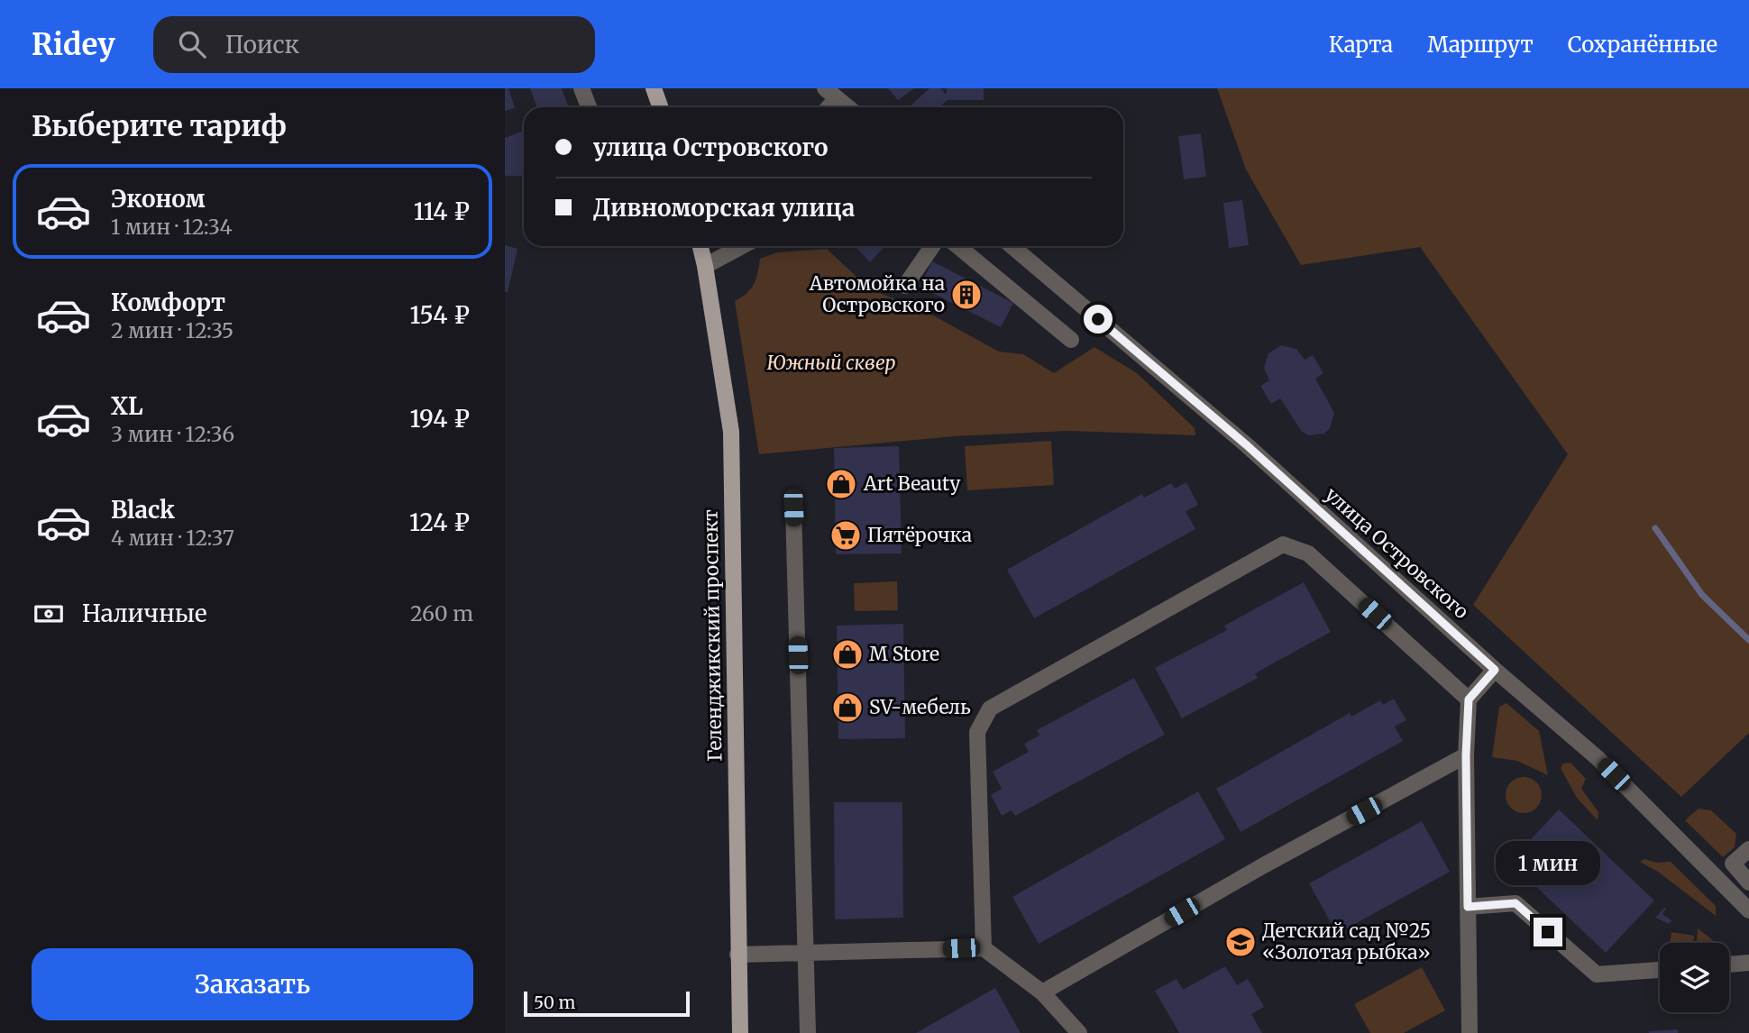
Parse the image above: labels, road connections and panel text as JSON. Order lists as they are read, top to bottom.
{
  "streets": {
    "main road": ["Геленджикский проспект"],
    "street": ["улица Островского"]
  },
  "parks": ["Южный сквер"],
  "places": {
    "building": ["Автомойка на Островского"],
    "shop": ["Art Beauty", "M Store", "SV-мебель"],
    "supermarket": ["Пятёрочка"],
    "school or university": ["Детский сад №25 «Золотая рыбка»"]
  },
  "scale_bar": "50 m",
  "page": {
    "header": "Ridey",
    "search": "Поиск",
    "nav": ["Карта", "Маршрут", "Сохранённые"],
    "heading": "Выберите тариф",
    "banner": ["улица Островского", "Дивноморская улица"],
    "list": [
      {
        "name": "Эконом",
        "note": "1 мин · 12:34",
        "value": "114 ₽"
      },
      {
        "name": "Комфорт",
        "note": "2 мин · 12:35",
        "value": "154 ₽"
      },
      {
        "name": "XL",
        "note": "3 мин · 12:36",
        "value": "194 ₽"
      },
      {
        "name": "Black",
        "note": "4 мин · 12:37",
        "value": "124 ₽"
      }
    ],
    "pay": ["Наличные", "260 m"],
    "bubble": "1 мин",
    "buttons": "Заказать",
    "scale": "50 m"
  }
}
